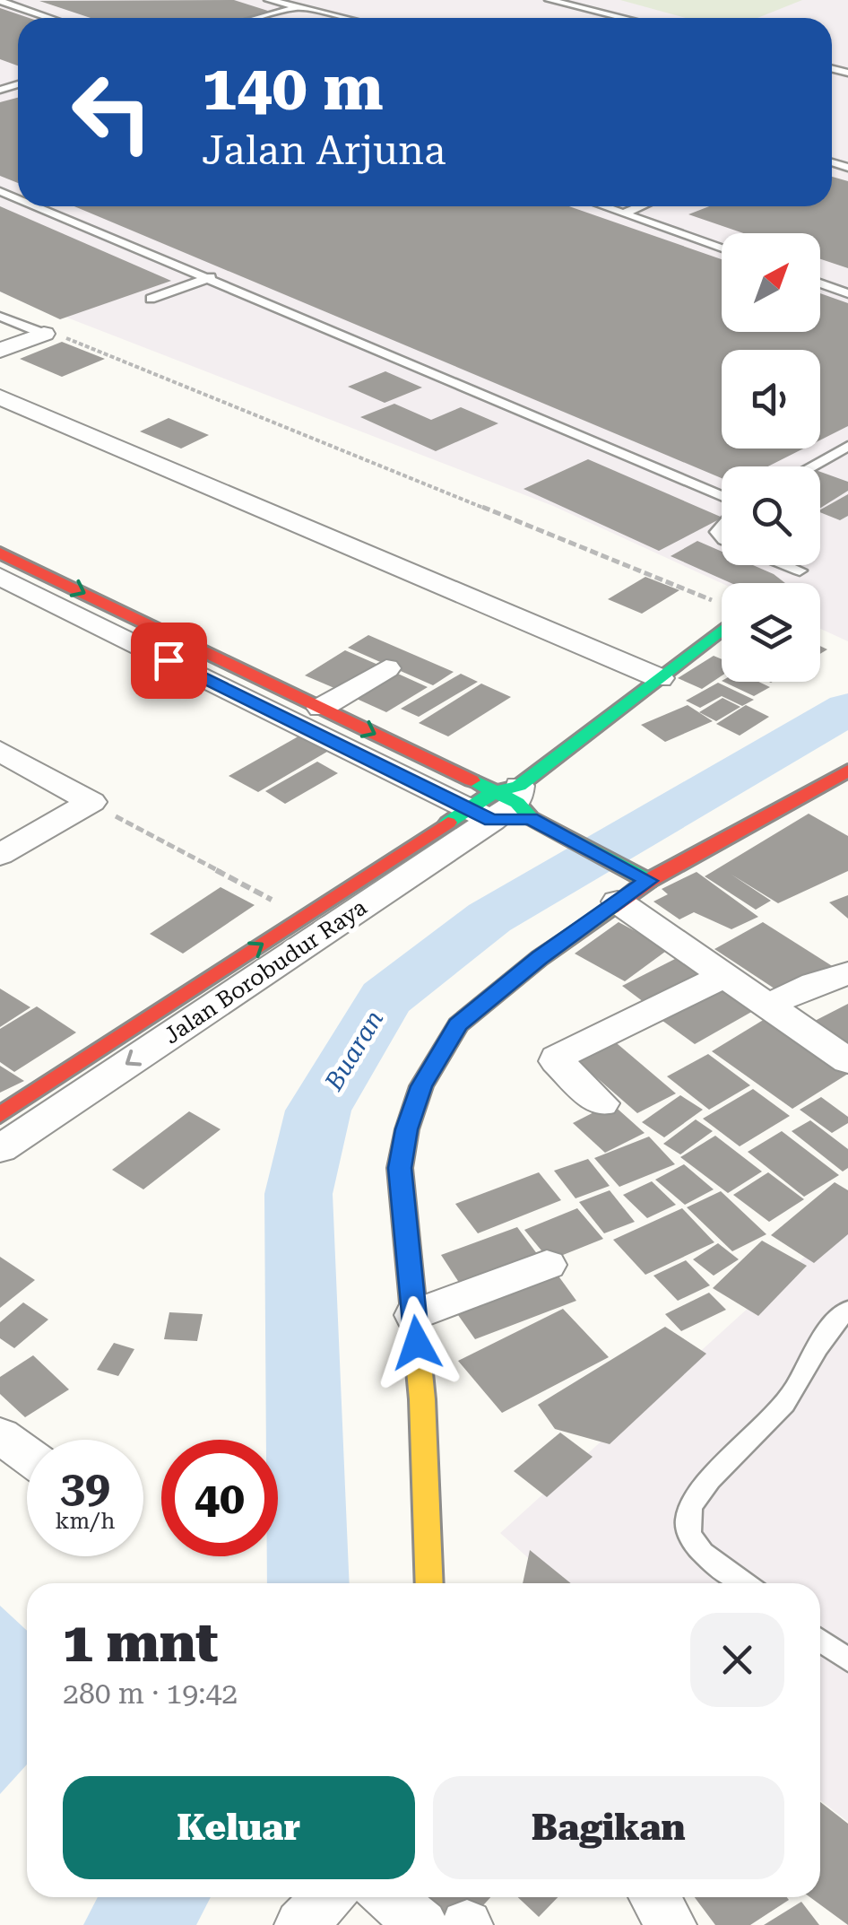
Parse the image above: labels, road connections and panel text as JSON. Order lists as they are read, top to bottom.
{
  "streets": {
    "street": ["Jalan Borobudur Raya"]
  },
  "water": ["Buaran"],
  "north": "top right",
  "page": {
    "turn": ["140 m", "Jalan Arjuna"],
    "speed": "39 km/h",
    "limit": "40",
    "heading": ["1 mnt", "280 m · 19:42"],
    "buttons": ["Keluar", "Bagikan"]
  }
}
